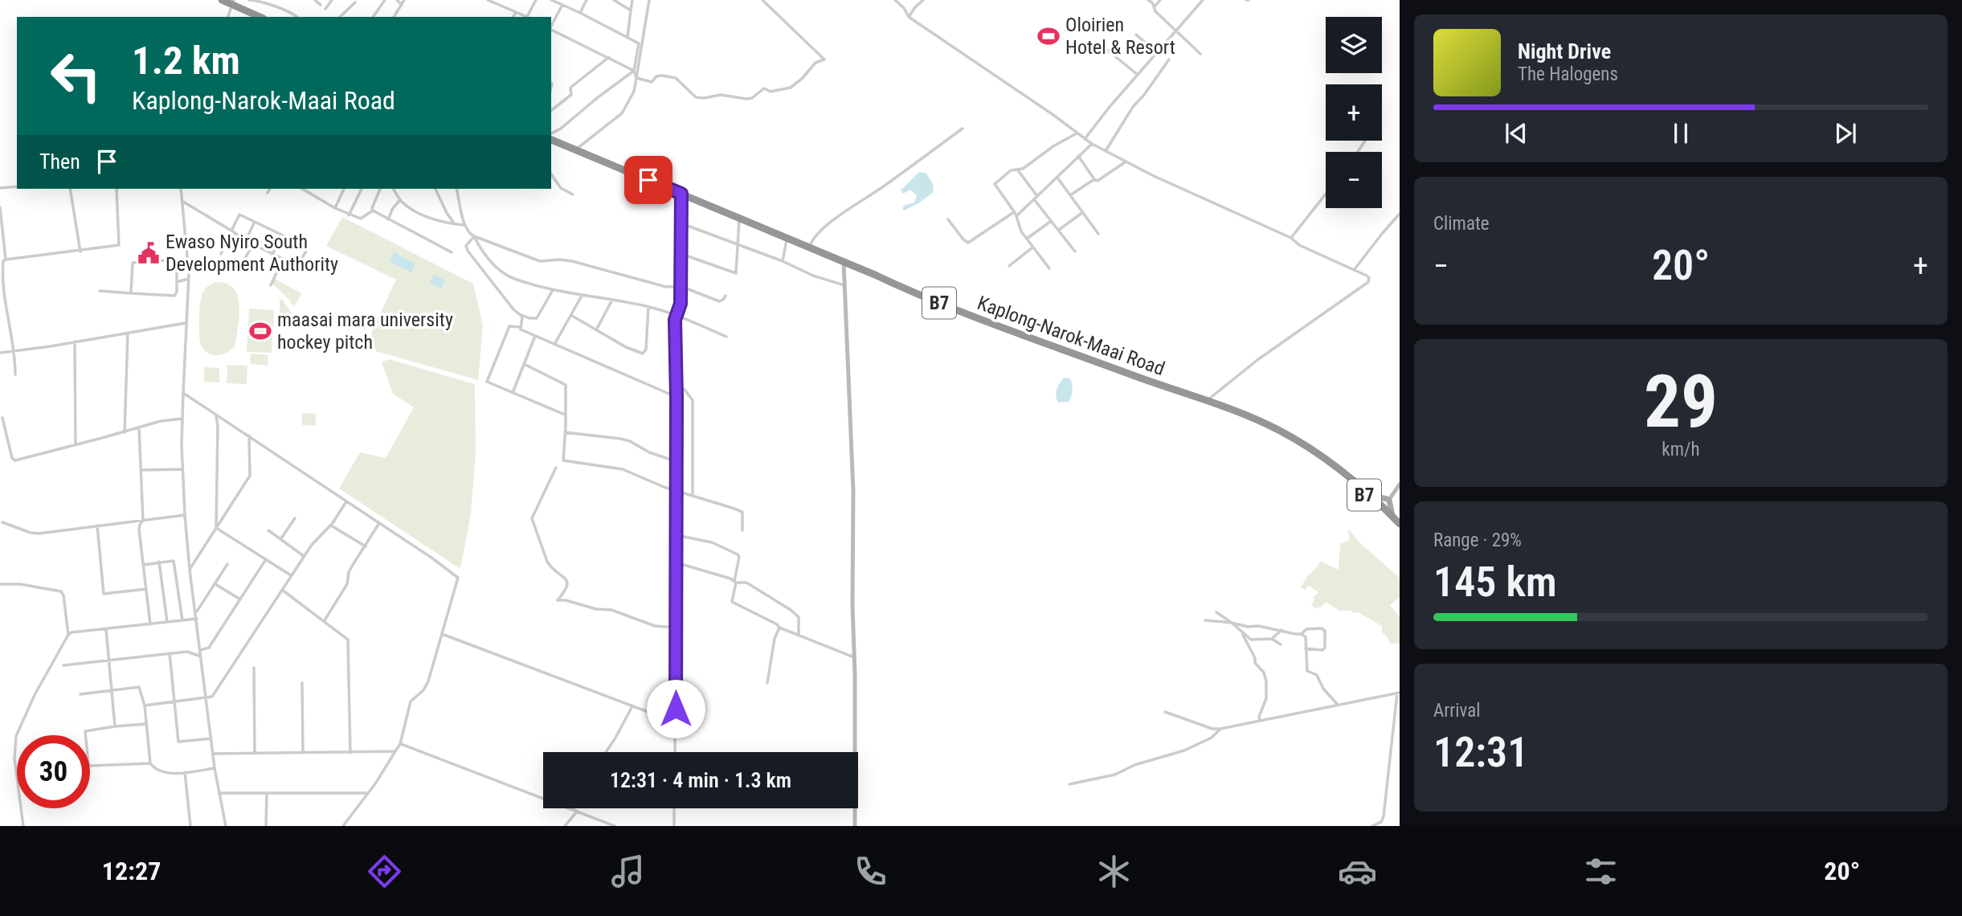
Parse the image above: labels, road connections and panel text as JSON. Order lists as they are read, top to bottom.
{
  "streets": {
    "highway": ["B7", "Kaplong-Narok-Maai Road"]
  },
  "places": {
    "sports": ["Oloirien Hotel & Resort", "maasai mara university hockey pitch"],
    "public building": ["Ewaso Nyiro South Development Authority"]
  },
  "page": {
    "map_buttons": ["+", "−"],
    "turn": ["1.2 km", "Kaplong-Narok-Maai Road"],
    "song": ["Night Drive", "The Halogens"],
    "then": "Then",
    "tile": [
      "Climate",
      ["29", "km/h"],
      ["Range · 29%", "145 km"],
      ["Arrival", "12:31"]
    ],
    "heat": ["−", "20°", "+"],
    "limit": "30",
    "trip": "12:31 · 4 min · 1.3 km",
    "tabs": ["12:27", "20°"]
  }
}
